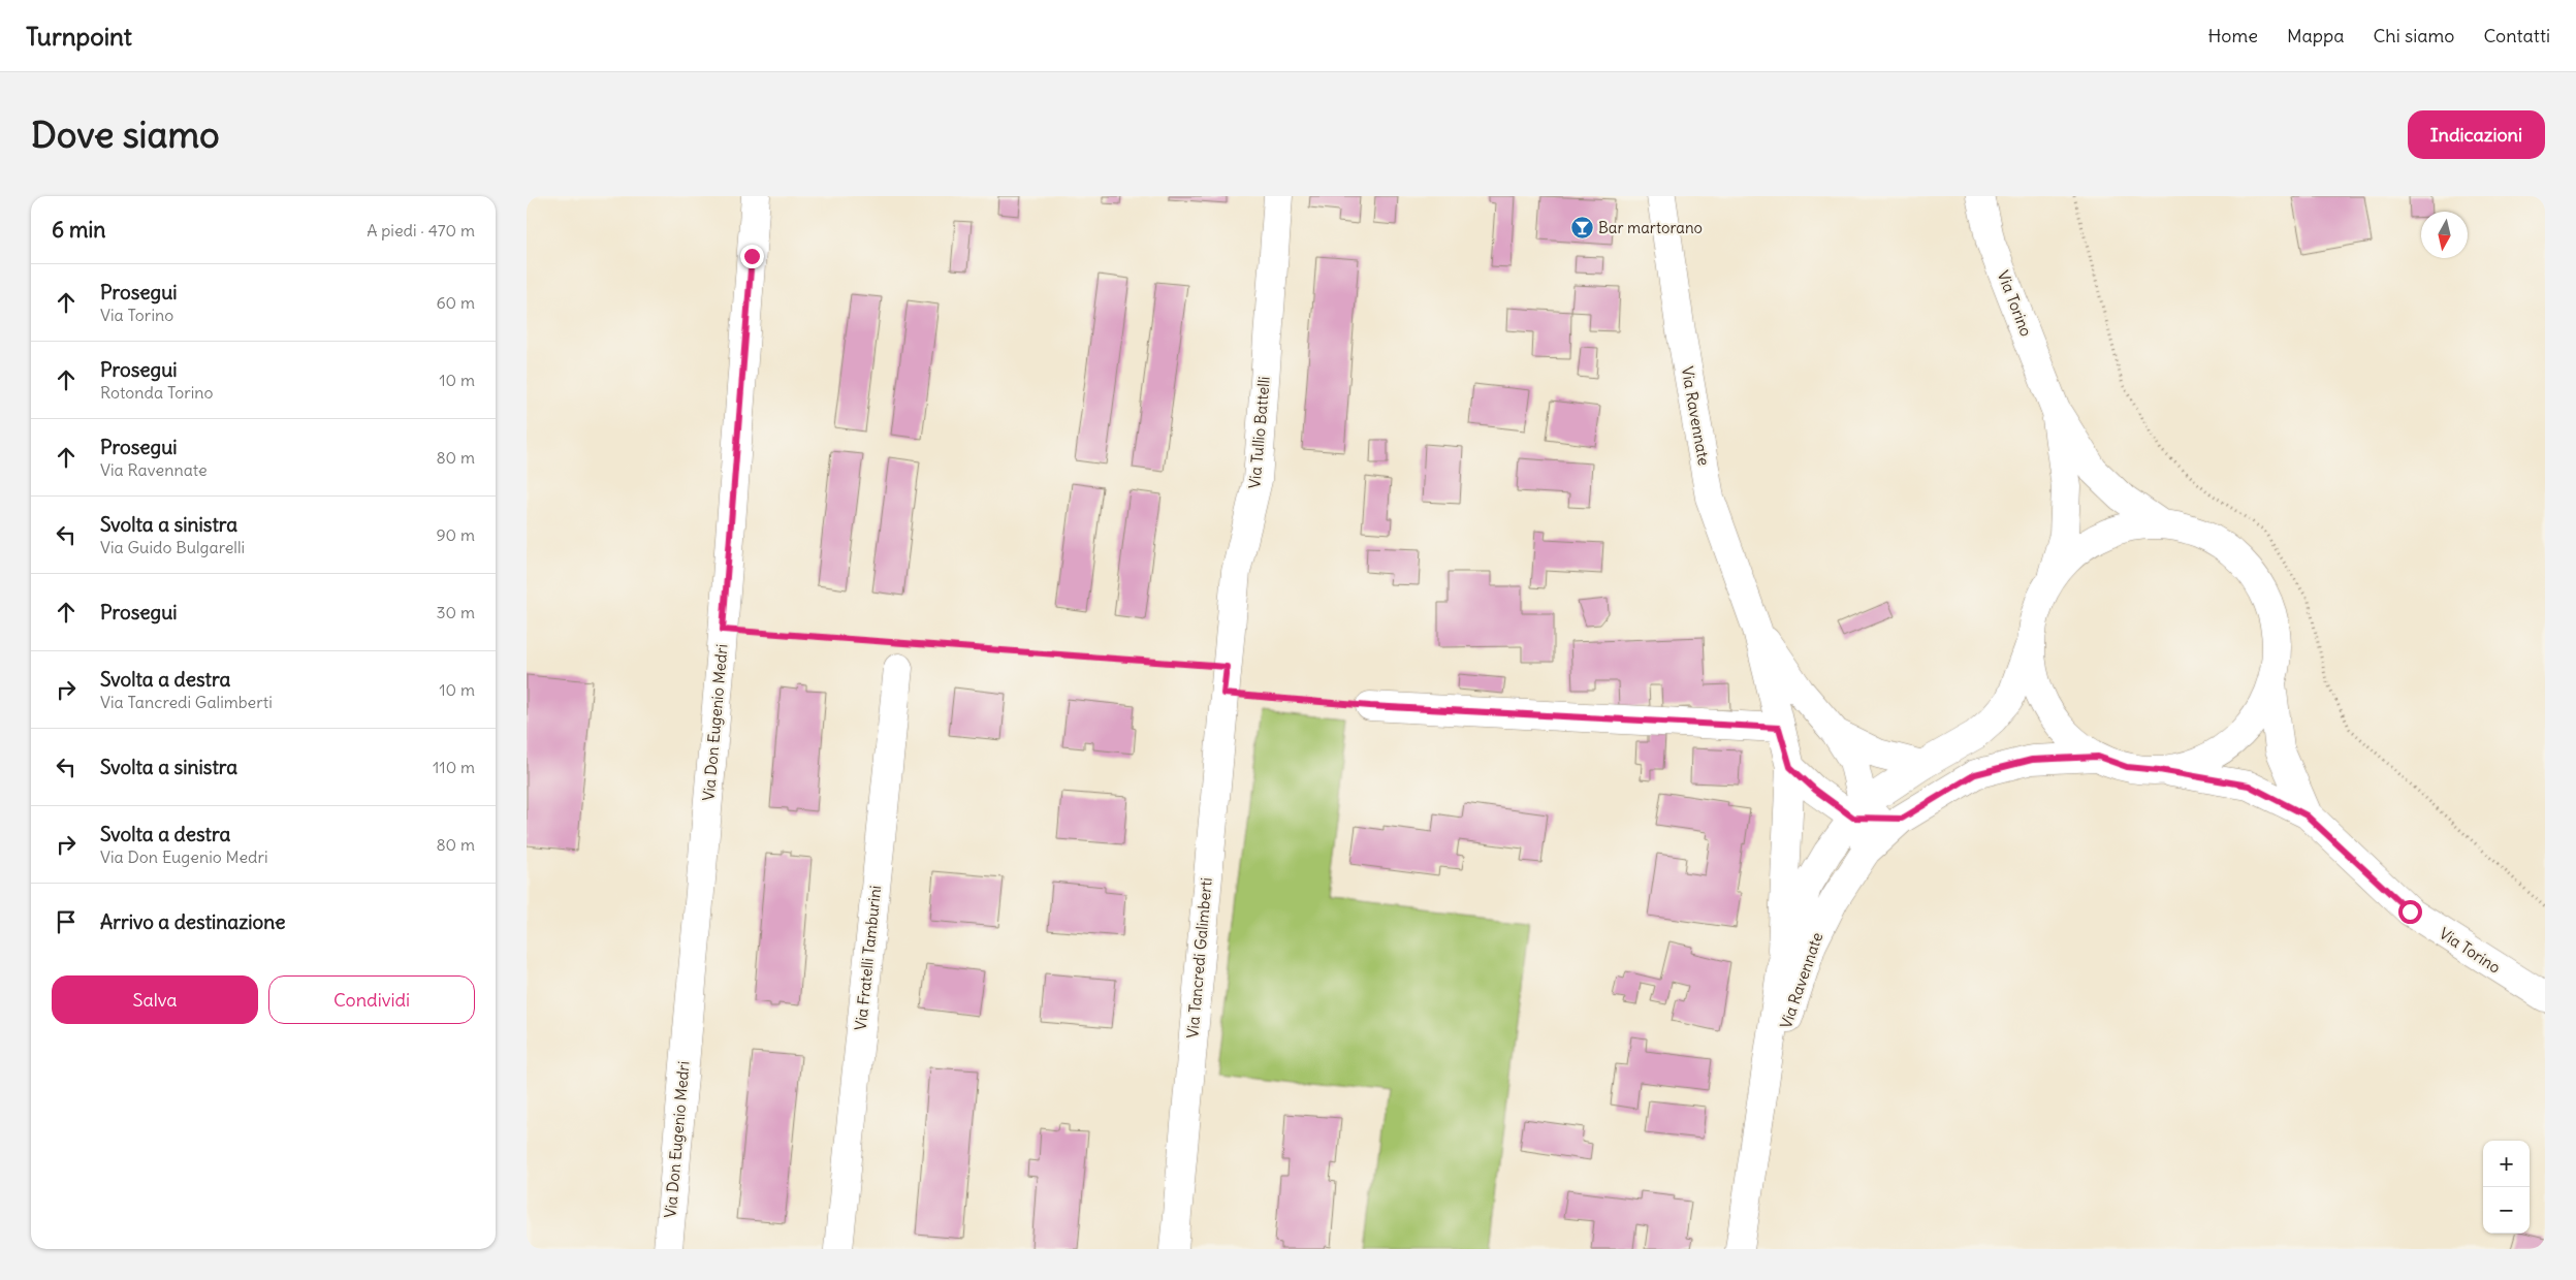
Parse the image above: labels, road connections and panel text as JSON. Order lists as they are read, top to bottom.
{
  "streets": {
    "street": [
      "Via Torino",
      "Via Ravennate",
      "Via Tullio Battelli",
      "Via Don Eugenio Medri",
      "Via Fratelli Tamburini",
      "Via Tancredi Galimberti"
    ]
  },
  "crossings": [
    ["Via Tullio Battelli", "Via Tancredi Galimberti"]
  ],
  "places": {
    "bar": ["Bar martorano"]
  },
  "north": "bottom",
  "page": {
    "header": "Turnpoint",
    "nav": [
      "Home",
      "Mappa",
      "Chi siamo",
      "Contatti"
    ],
    "buttons": [
      "Indicazioni",
      ["Salva", "Condividi"]
    ],
    "title": "Dove siamo",
    "heading": ["6 min", "A piedi · 470 m"],
    "list": [
      ["Prosegui", "Via Torino", "60 m"],
      ["Prosegui", "Rotonda Torino", "10 m"],
      ["Prosegui", "Via Ravennate", "80 m"],
      ["Svolta a sinistra", "Via Guido Bulgarelli", "90 m"],
      ["Prosegui", "30 m"],
      ["Svolta a destra", "Via Tancredi Galimberti", "10 m"],
      ["Svolta a sinistra", "110 m"],
      ["Svolta a destra", "Via Don Eugenio Medri", "80 m"],
      "Arrivo a destinazione"
    ],
    "map_buttons": ["+", "−"]
  }
}
